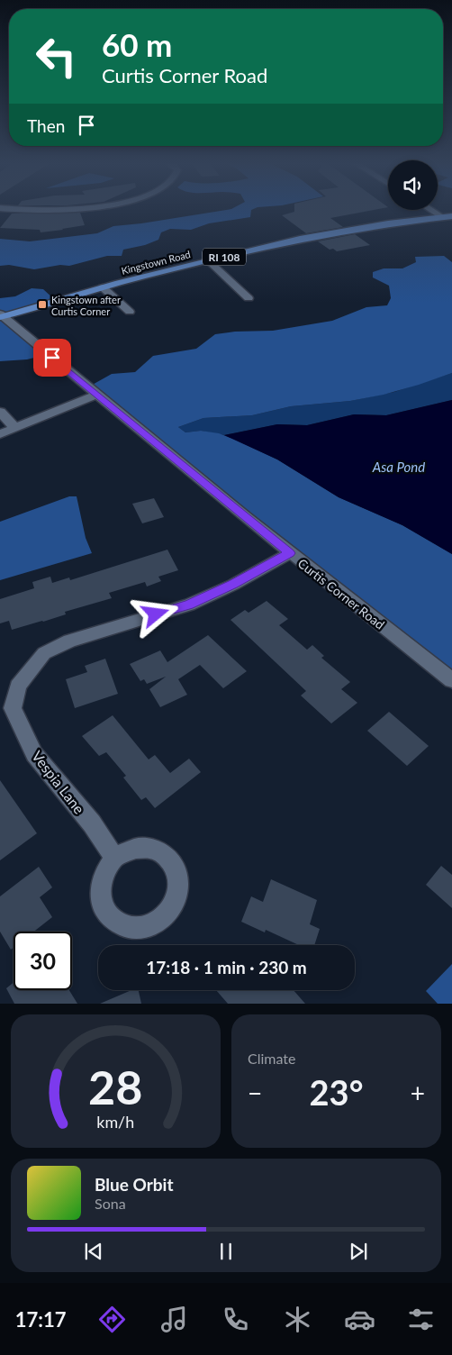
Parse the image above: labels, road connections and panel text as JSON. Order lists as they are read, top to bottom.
{
  "streets": {
    "main road": ["RI 108", "Kingstown Road"],
    "street": ["Curtis Corner Road", "Vespia Lane"]
  },
  "crossings": [
    ["Kingstown Road", "Curtis Corner Road"],
    ["Curtis Corner Road", "Vespia Lane"]
  ],
  "water": ["Asa Pond"],
  "places": {
    "transit": ["Kingstown after Curtis Corner"]
  },
  "page": {
    "turn": ["60 m", "Curtis Corner Road"],
    "then": "Then",
    "limit": "30",
    "trip": "17:18 · 1 min · 230 m",
    "tile": "Climate",
    "heat": ["−", "23°", "+"],
    "song": ["Blue Orbit", "Sona"],
    "tabs": "17:17",
    "gauge": ["28", "km/h"]
  }
}
